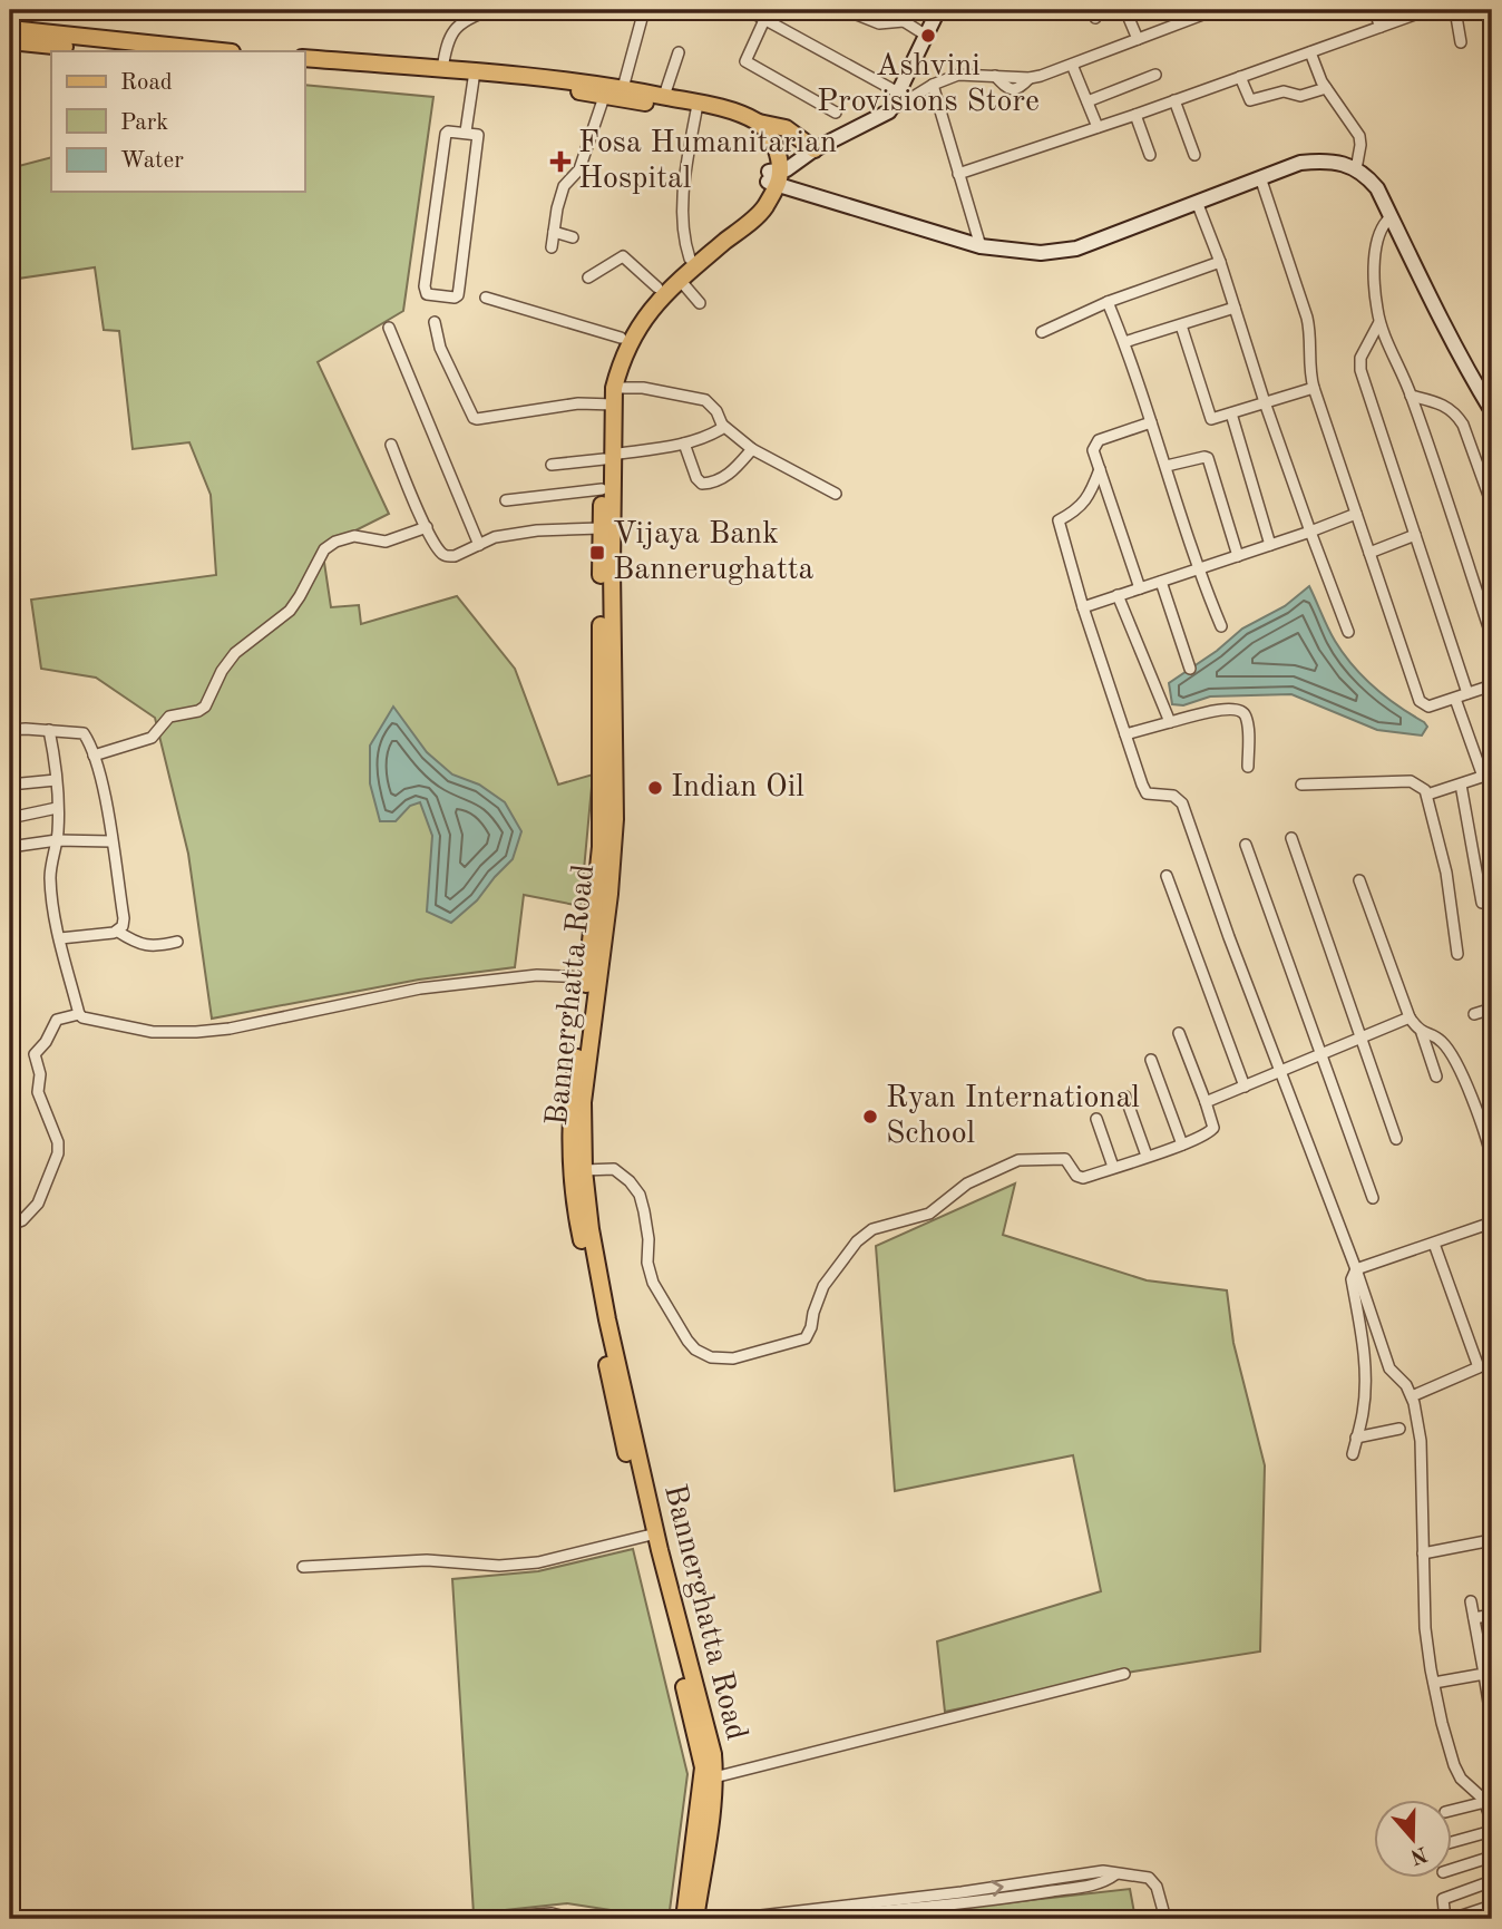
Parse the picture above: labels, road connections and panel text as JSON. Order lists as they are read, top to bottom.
{
  "streets": {
    "main road": ["Bannerghatta Road"]
  },
  "places": {
    "other": ["Ashvini Provisions Store", "Indian Oil", "Ryan International School"],
    "health": ["Fosa Humanitarian Hospital"],
    "transit": ["Vijaya Bank Bannerughatta"]
  },
  "legend": ["Road", "Park", "Water"],
  "north": "bottom"
}
